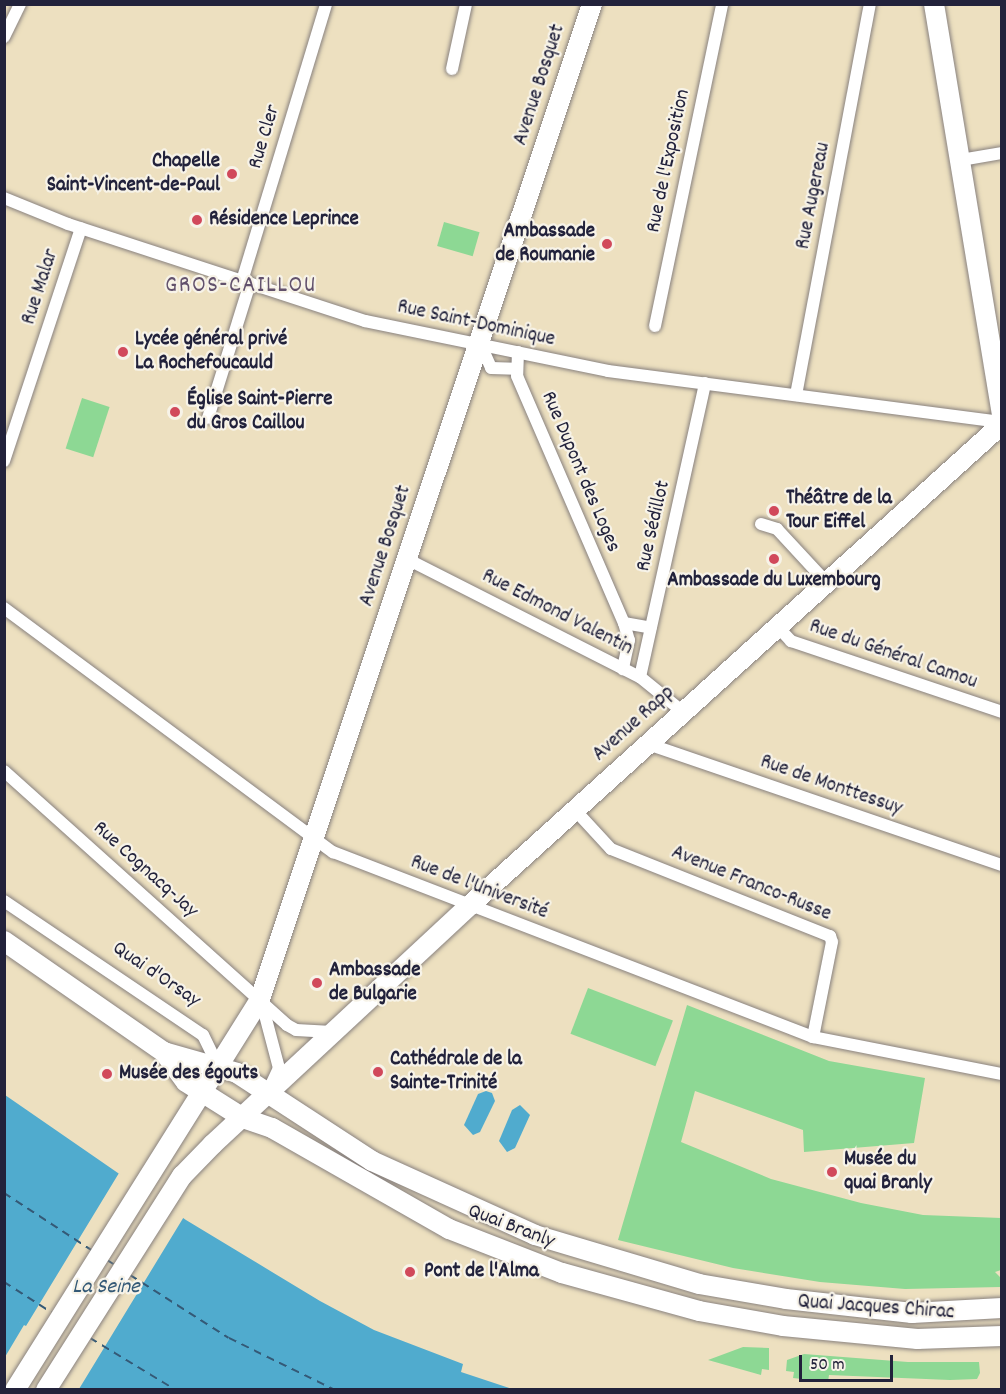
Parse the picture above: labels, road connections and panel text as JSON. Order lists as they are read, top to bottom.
{
  "streets": {
    "main road": [
      "Avenue Bosquet",
      "Avenue Rapp",
      "Quai Branly",
      "Quai Jacques Chirac"
    ],
    "street": [
      "Rue Cler",
      "Rue de l'Exposition",
      "Rue Augereau",
      "Rue Malar",
      "Rue Saint-Dominique",
      "Rue Dupont des Loges",
      "Rue Sédillot",
      "Rue Edmond Valentin",
      "Rue du Général Camou",
      "Rue de Monttessuy",
      "Rue Cognacq-Jay",
      "Avenue Franco-Russe",
      "Rue de l'Université",
      "Quai d'Orsay"
    ]
  },
  "crossings": [
    ["Avenue Bosquet", "Rue Saint-Dominique"],
    ["Avenue Bosquet", "Rue Edmond Valentin"],
    ["Avenue Bosquet", "Rue Cognacq-Jay"],
    ["Avenue Bosquet", "Rue de l'Université"],
    ["Avenue Bosquet", "Quai d'Orsay"],
    ["Avenue Bosquet", "Quai Branly"],
    ["Rue Cler", "Rue Saint-Dominique"],
    ["Rue Augereau", "Rue Saint-Dominique"],
    ["Rue Malar", "Rue Saint-Dominique"],
    ["Rue Saint-Dominique", "Rue Sédillot"],
    ["Rue Saint-Dominique", "Avenue Rapp"],
    ["Rue Dupont des Loges", "Rue Edmond Valentin"],
    ["Rue Sédillot", "Rue Edmond Valentin"],
    ["Rue Edmond Valentin", "Avenue Rapp"],
    ["Rue du Général Camou", "Avenue Rapp"],
    ["Avenue Rapp", "Rue de Monttessuy"],
    ["Avenue Rapp", "Rue Cognacq-Jay"],
    ["Avenue Rapp", "Avenue Franco-Russe"],
    ["Avenue Rapp", "Rue de l'Université"],
    ["Avenue Rapp", "Quai Branly"],
    ["Avenue Franco-Russe", "Rue de l'Université"],
    ["Quai d'Orsay", "Quai Branly"],
    ["Quai Branly", "Quai Jacques Chirac"]
  ],
  "districts": ["GROS-CAILLOU"],
  "water": ["La Seine"],
  "places": [
    "Chapelle Saint-Vincent-de-Paul",
    "Résidence Leprince",
    "Ambassade de Roumanie",
    "Lycée général privé La Rochefoucauld",
    "Église Saint-Pierre du Gros Caillou",
    "Théâtre de la Tour Eiffel",
    "Ambassade du Luxembourg",
    "Ambassade de Bulgarie",
    "Cathédrale de la Sainte-Trinité",
    "Musée des égouts",
    "Musée du quai Branly",
    "Pont de l'Alma"
  ],
  "scale_bar": "50 m"
}
